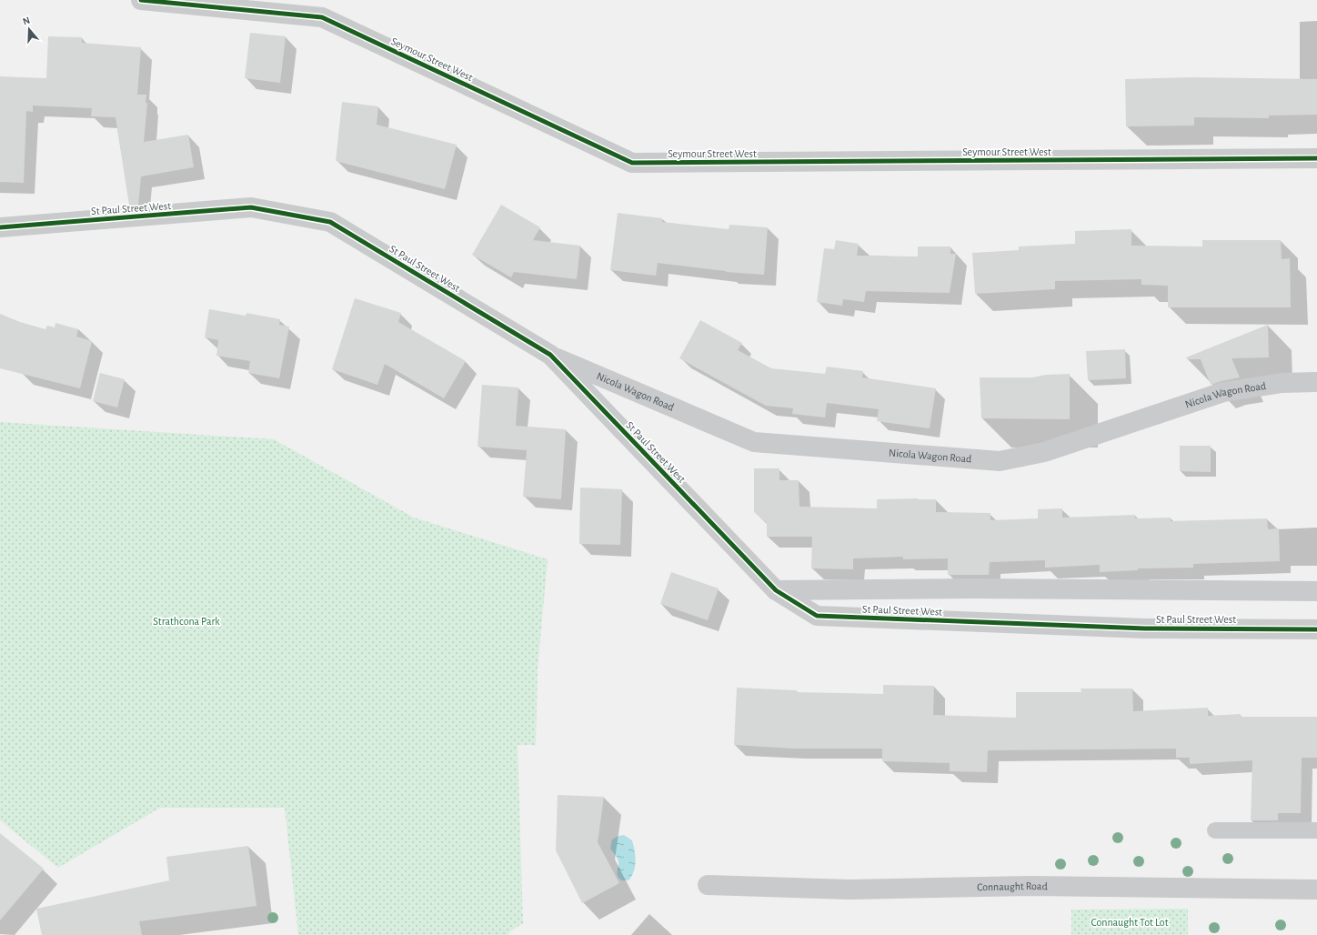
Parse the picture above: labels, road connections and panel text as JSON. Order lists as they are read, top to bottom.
{
  "streets": {
    "street": [
      "Seymour Street West",
      "St Paul Street West",
      "Nicola Wagon Road",
      "Connaught Road"
    ]
  },
  "crossings": [
    ["St Paul Street West", "Nicola Wagon Road"]
  ],
  "parks": ["Strathcona Park", "Connaught Tot Lot"],
  "north": "top"
}
